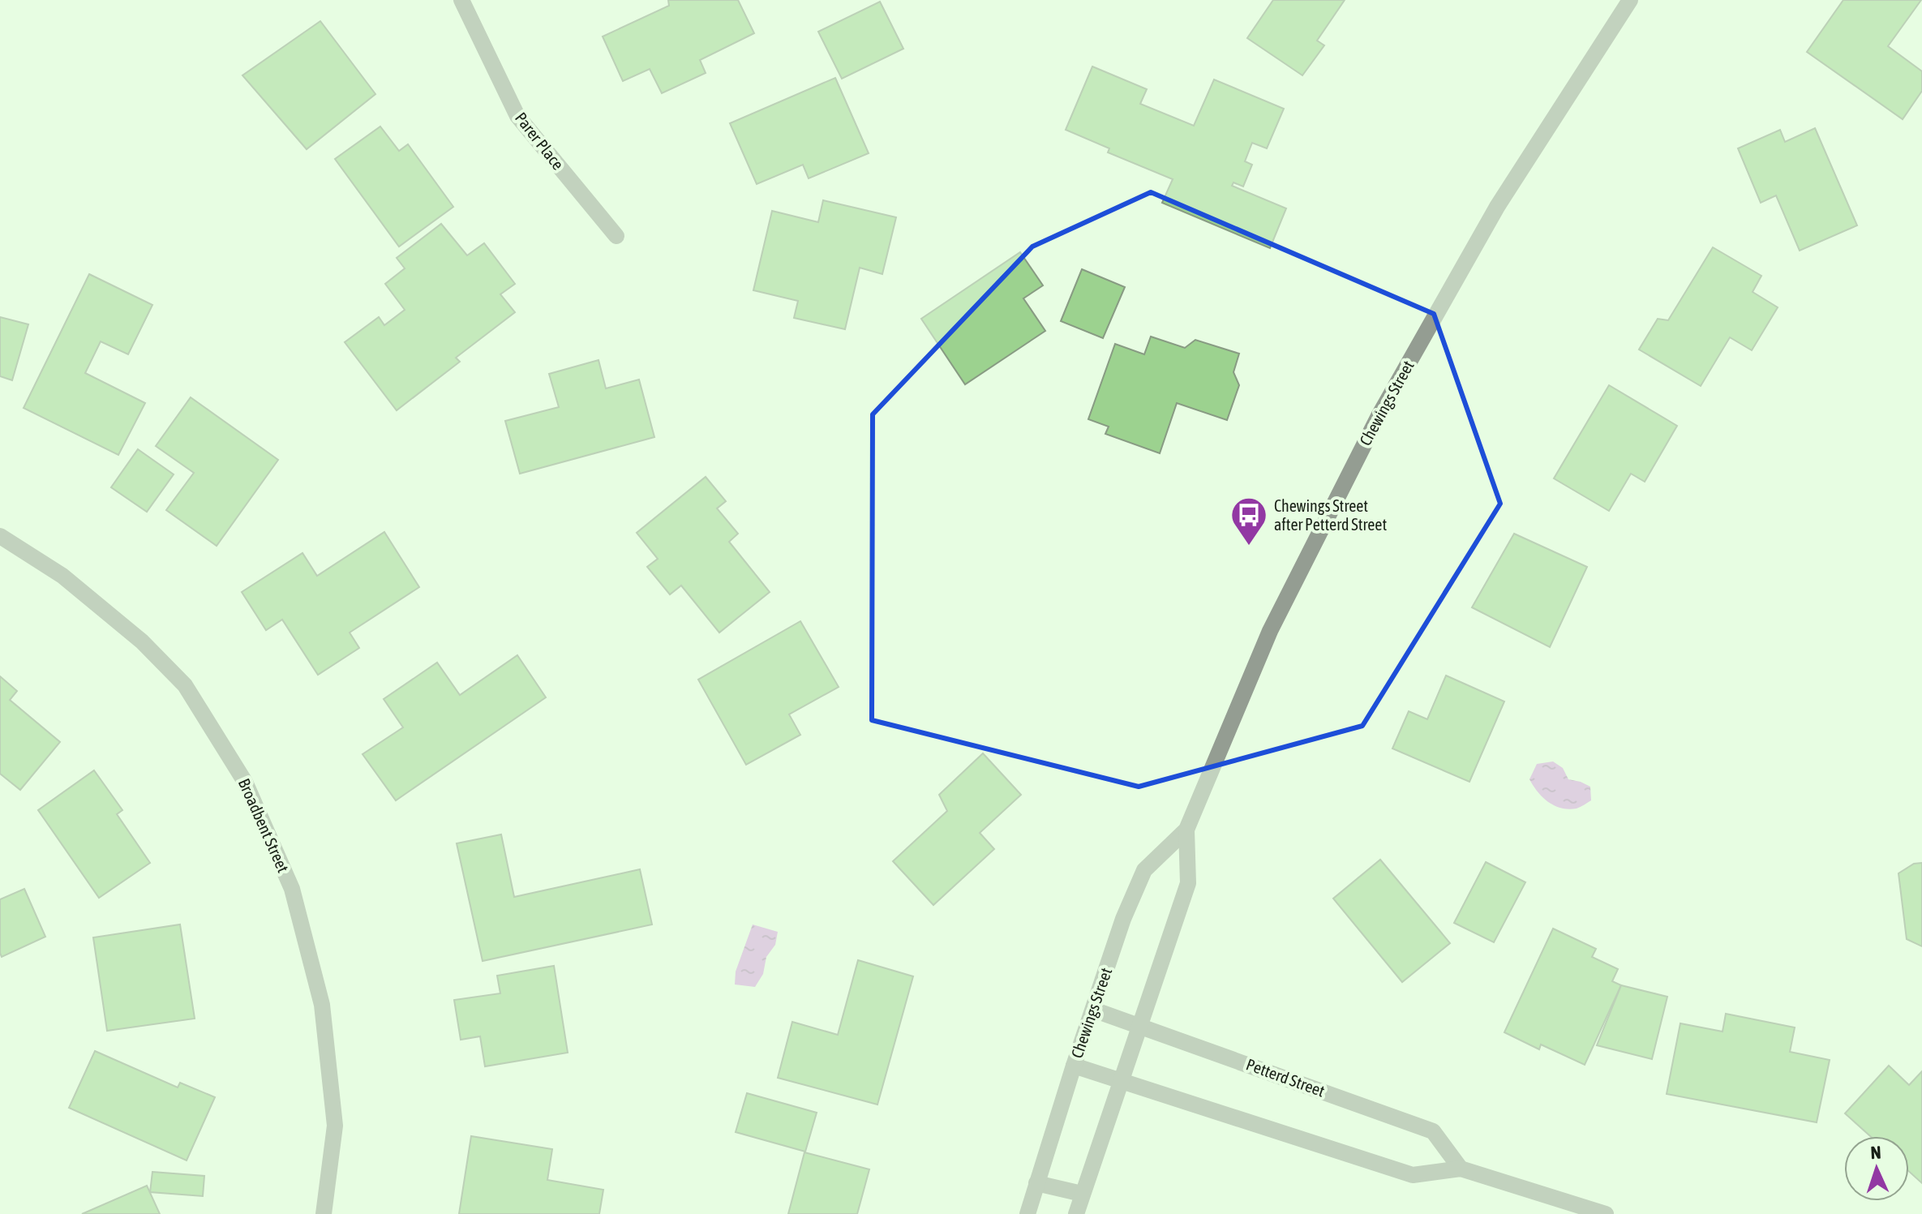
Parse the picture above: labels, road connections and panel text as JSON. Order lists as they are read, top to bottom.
{
  "streets": {
    "street": [
      "Parer Place",
      "Chewings Street",
      "Broadbent Street",
      "Petterd Street"
    ]
  },
  "crossings": [
    ["Chewings Street", "Petterd Street"]
  ],
  "places": {
    "bus stop": ["Chewings Street after Petterd Street"]
  },
  "north": "top"
}
